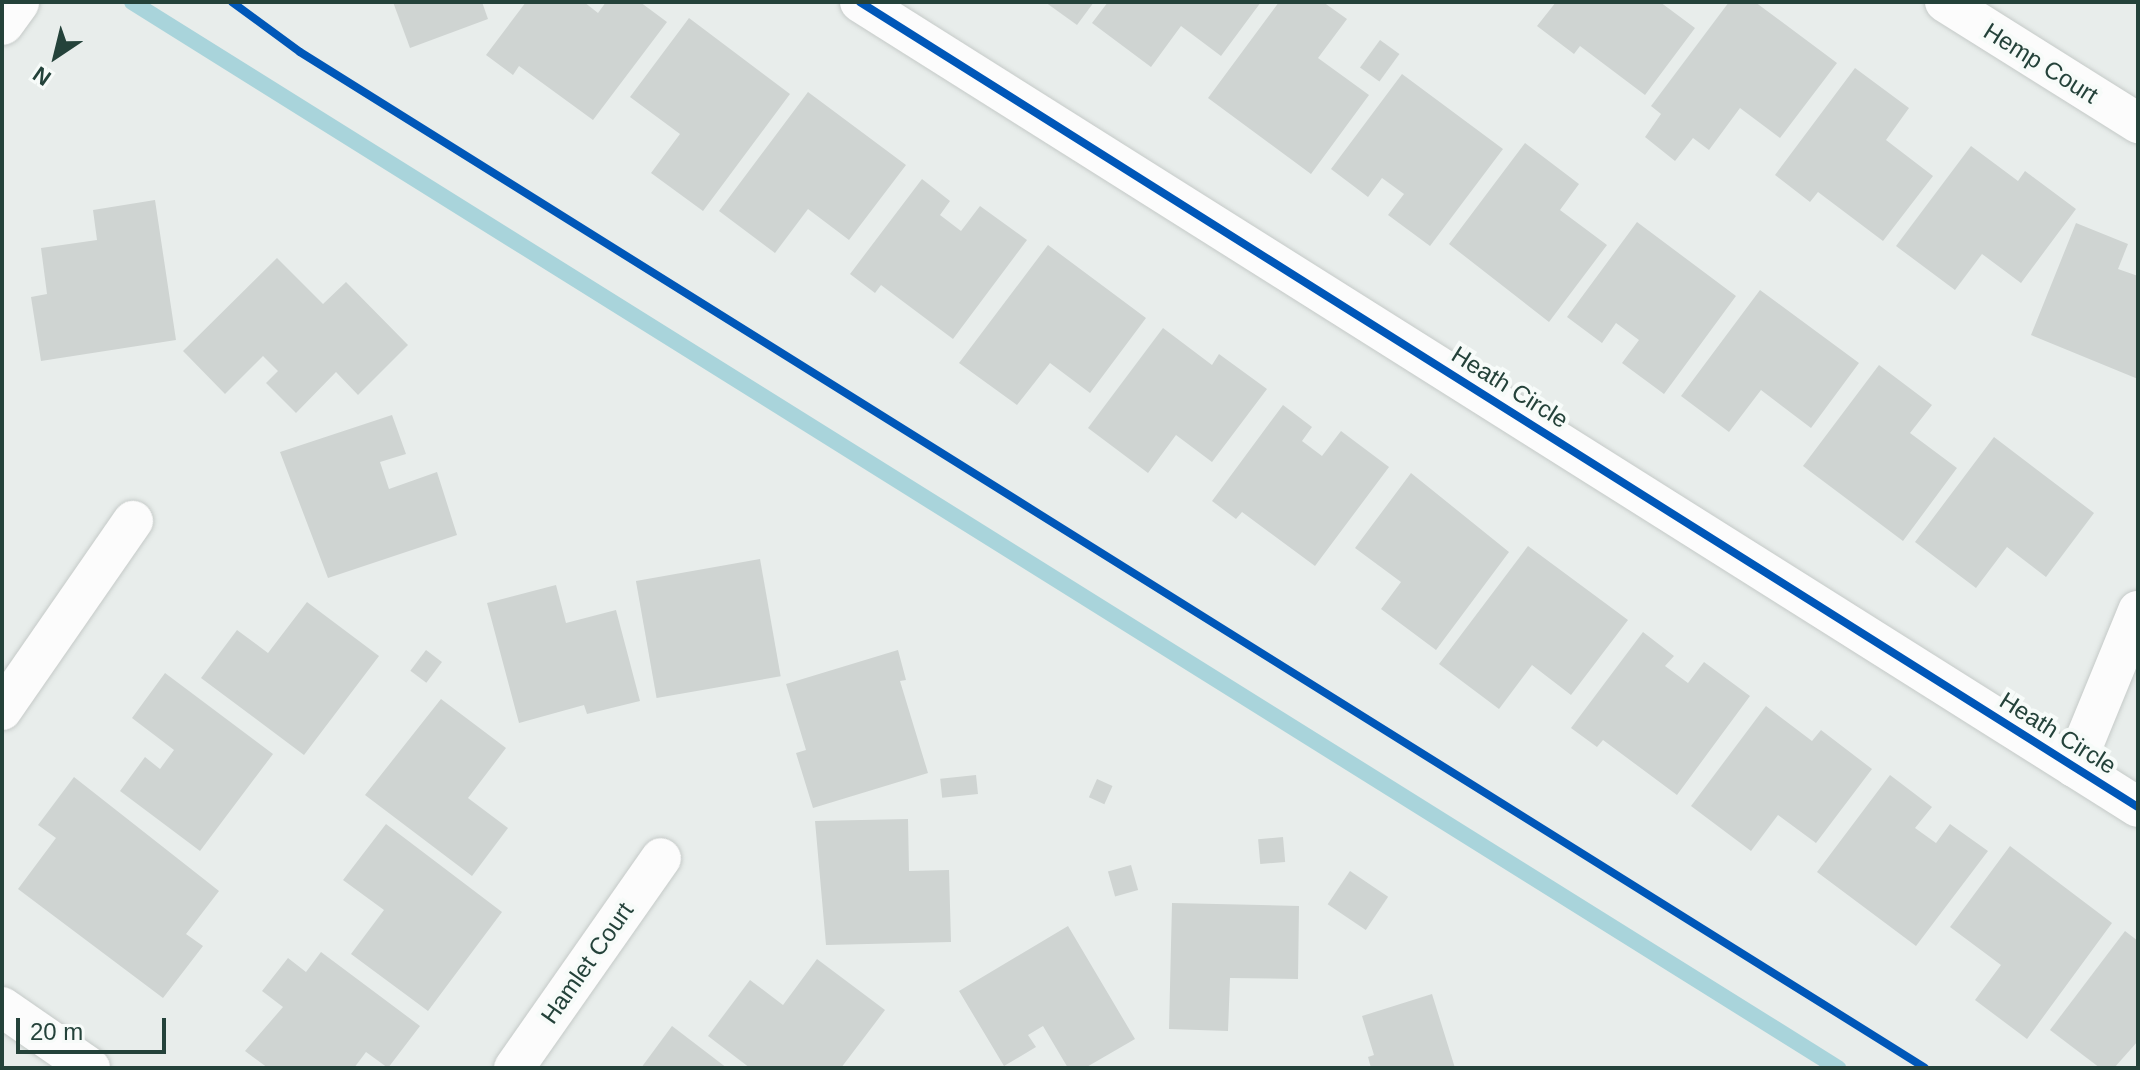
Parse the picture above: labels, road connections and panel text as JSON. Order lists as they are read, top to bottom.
{
  "streets": {
    "street": ["Hemp Court", "Heath Circle", "Hamlet Court"]
  },
  "scale_bar": "20 m",
  "north": "bottom left"
}
